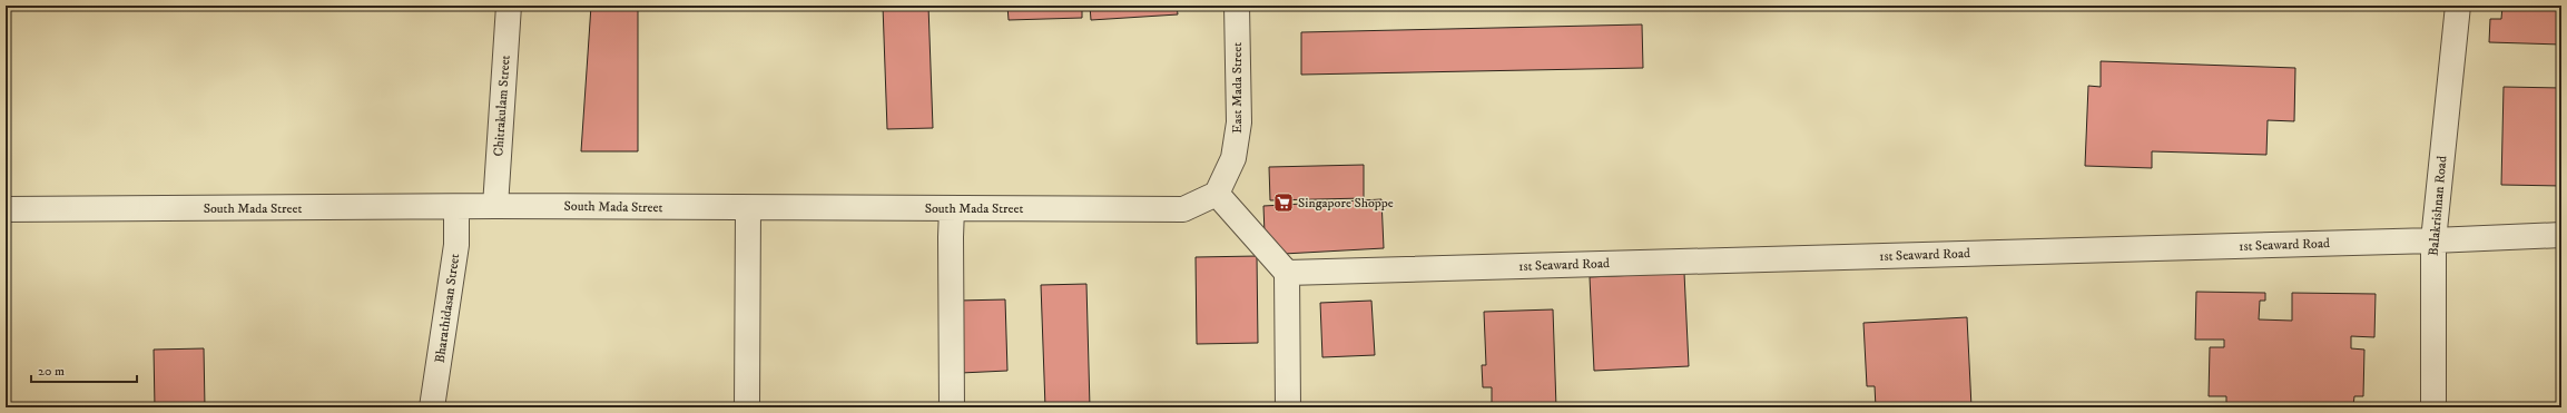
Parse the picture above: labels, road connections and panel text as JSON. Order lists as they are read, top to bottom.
{
  "streets": {
    "street": [
      "East Mada Street",
      "Chitrakulam Street",
      "Balakrishnan Road",
      "South Mada Street",
      "1st Seaward Road",
      "Bharathidasan Street"
    ]
  },
  "crossings": [
    ["East Mada Street", "South Mada Street"],
    ["Chitrakulam Street", "South Mada Street"],
    ["Balakrishnan Road", "1st Seaward Road"],
    ["South Mada Street", "Bharathidasan Street"]
  ],
  "places": {
    "supermarket": ["Singapore Shoppe"]
  },
  "scale_bar": "20 m"
}
